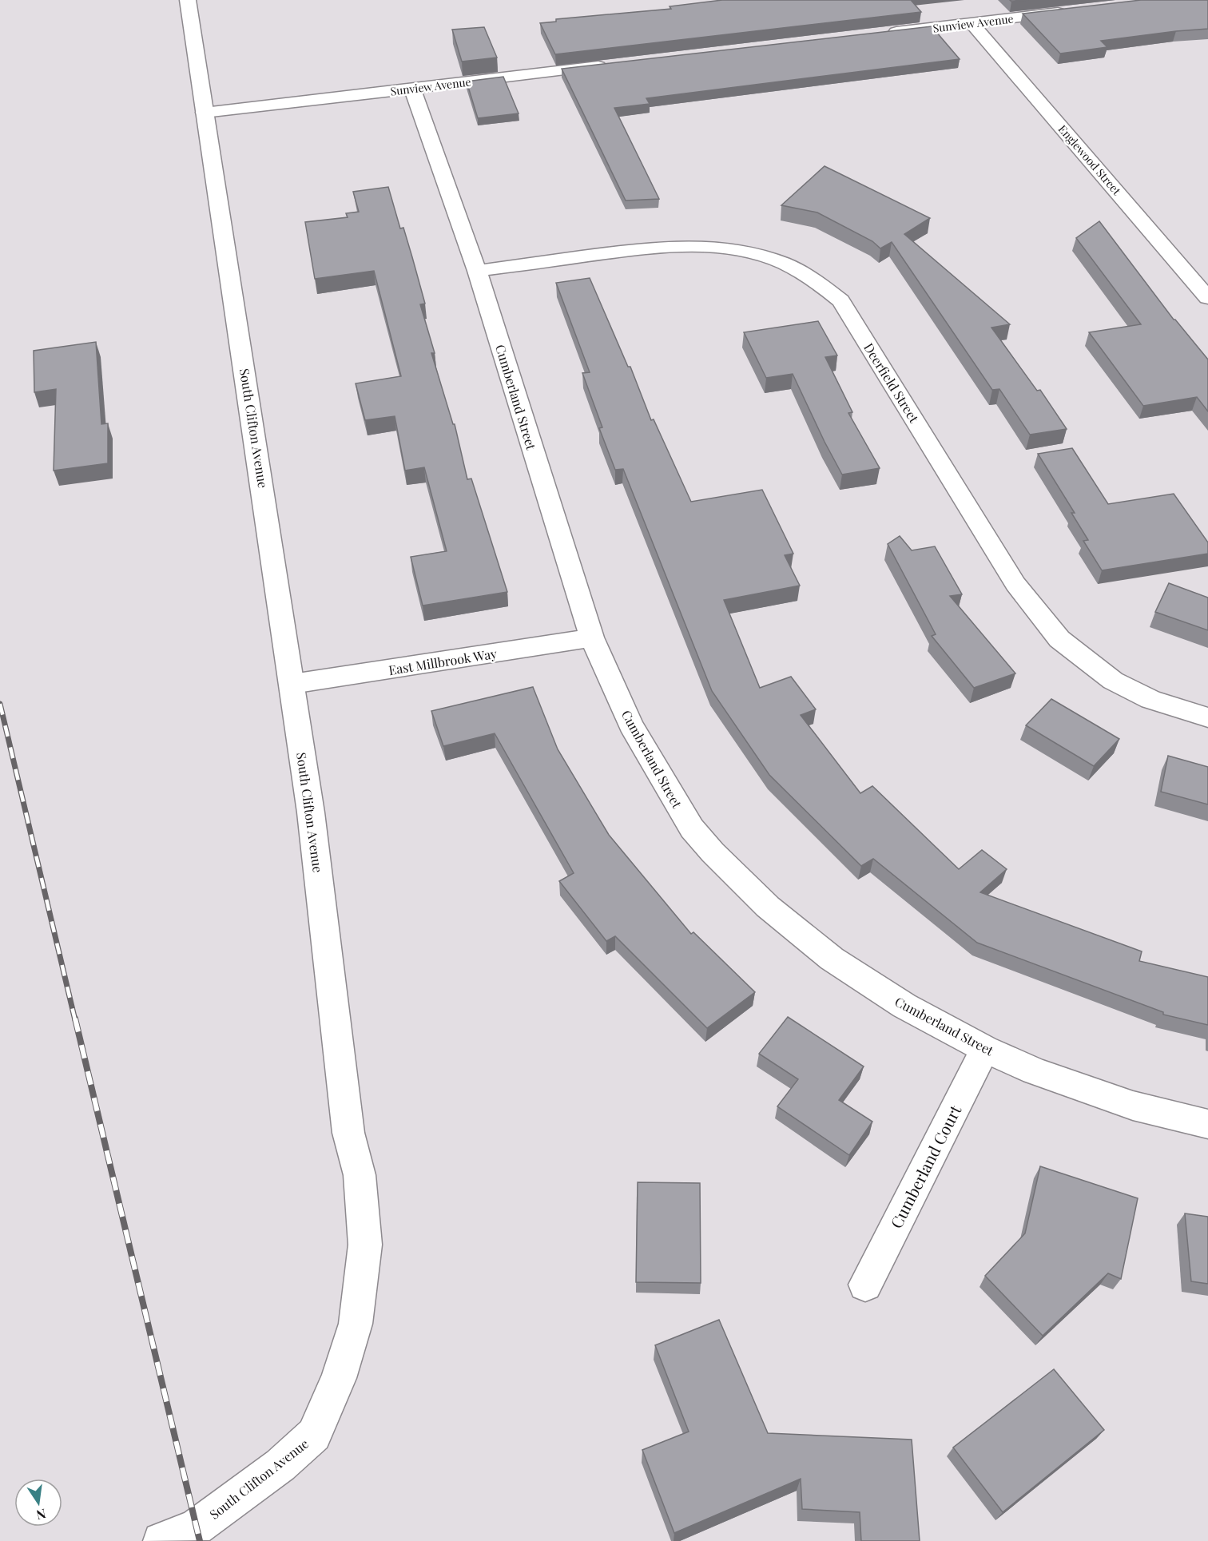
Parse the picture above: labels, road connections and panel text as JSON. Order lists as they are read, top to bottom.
{
  "streets": {
    "street": [
      "Sunview Avenue",
      "Englewood Street",
      "Deerfield Street",
      "Cumberland Street",
      "South Clifton Avenue",
      "East Millbrook Way",
      "Cumberland Court"
    ]
  },
  "crossings": [
    ["Sunview Avenue", "Englewood Street"],
    ["Sunview Avenue", "Cumberland Street"],
    ["Sunview Avenue", "South Clifton Avenue"],
    ["Deerfield Street", "Cumberland Street"],
    ["Cumberland Street", "East Millbrook Way"],
    ["Cumberland Street", "Cumberland Court"],
    ["South Clifton Avenue", "East Millbrook Way"]
  ],
  "north": "bottom"
}
